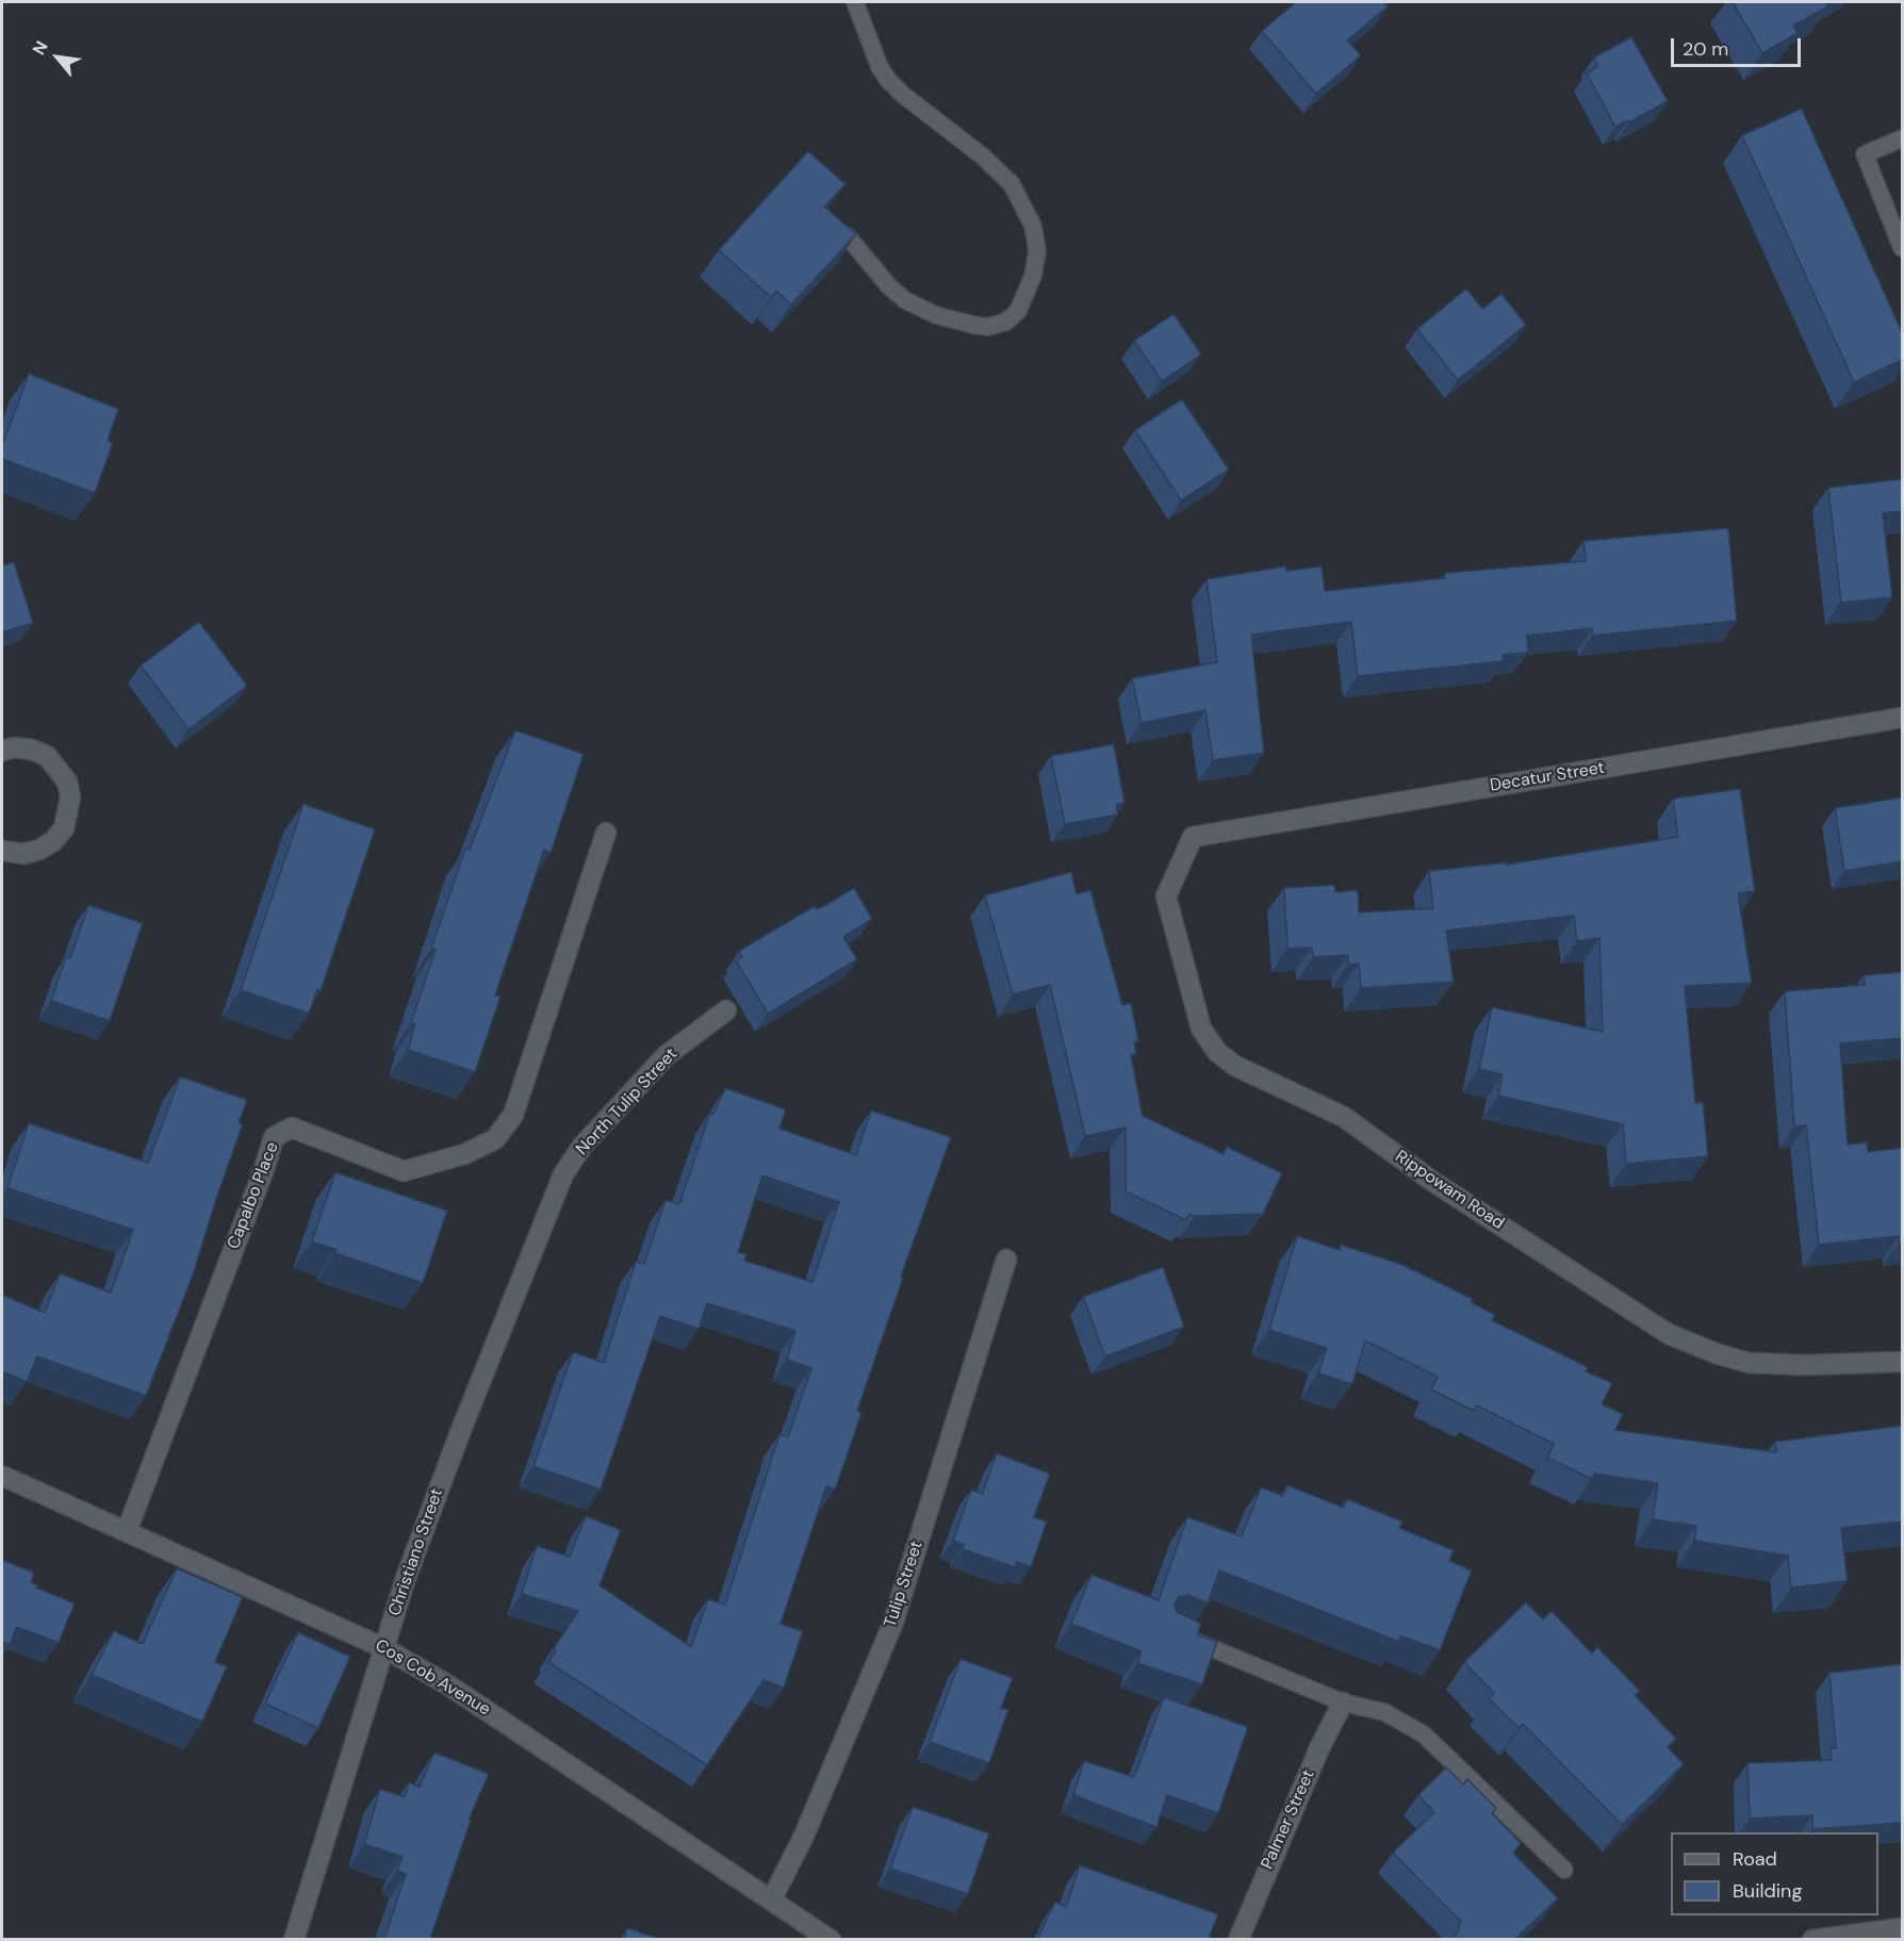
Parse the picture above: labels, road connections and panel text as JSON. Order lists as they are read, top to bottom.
{
  "streets": {
    "street": [
      "Decatur Street",
      "North Tulip Street",
      "Rippowam Road",
      "Capalbo Place",
      "Christiano Street",
      "Tulip Street",
      "Cos Cob Avenue",
      "Palmer Street"
    ]
  },
  "crossings": [
    ["Decatur Street", "Rippowam Road"],
    ["North Tulip Street", "Christiano Street"],
    ["Capalbo Place", "Cos Cob Avenue"],
    ["Christiano Street", "Cos Cob Avenue"],
    ["Tulip Street", "Cos Cob Avenue"]
  ],
  "legend": ["Road", "Building"],
  "scale_bar": "20 m",
  "north": "top left"
}
